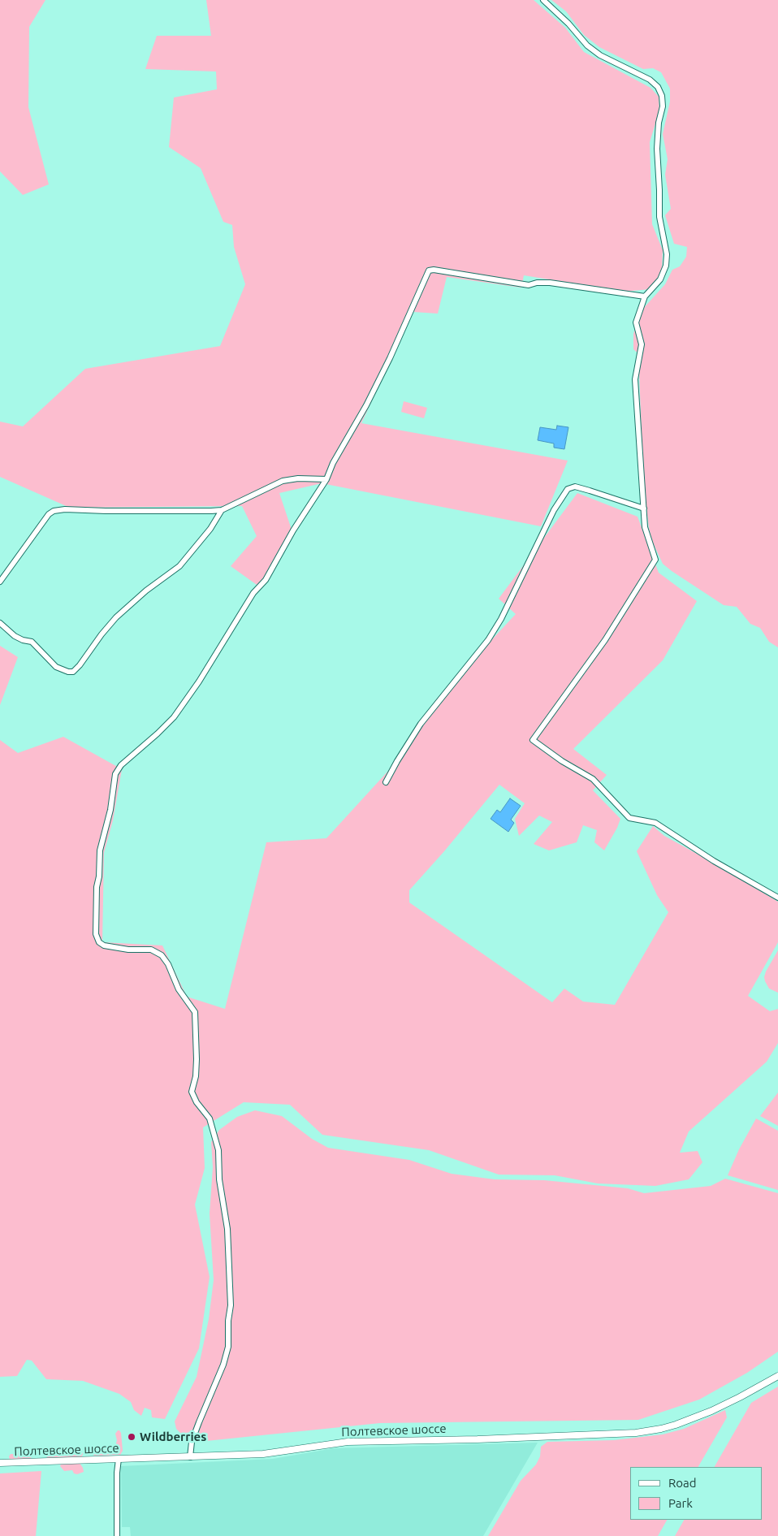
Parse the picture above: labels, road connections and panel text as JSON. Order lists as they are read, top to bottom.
{
  "streets": {
    "street": ["Полтевское шоссе"]
  },
  "places": ["Wildberries"],
  "legend": ["Road", "Park"]
}
